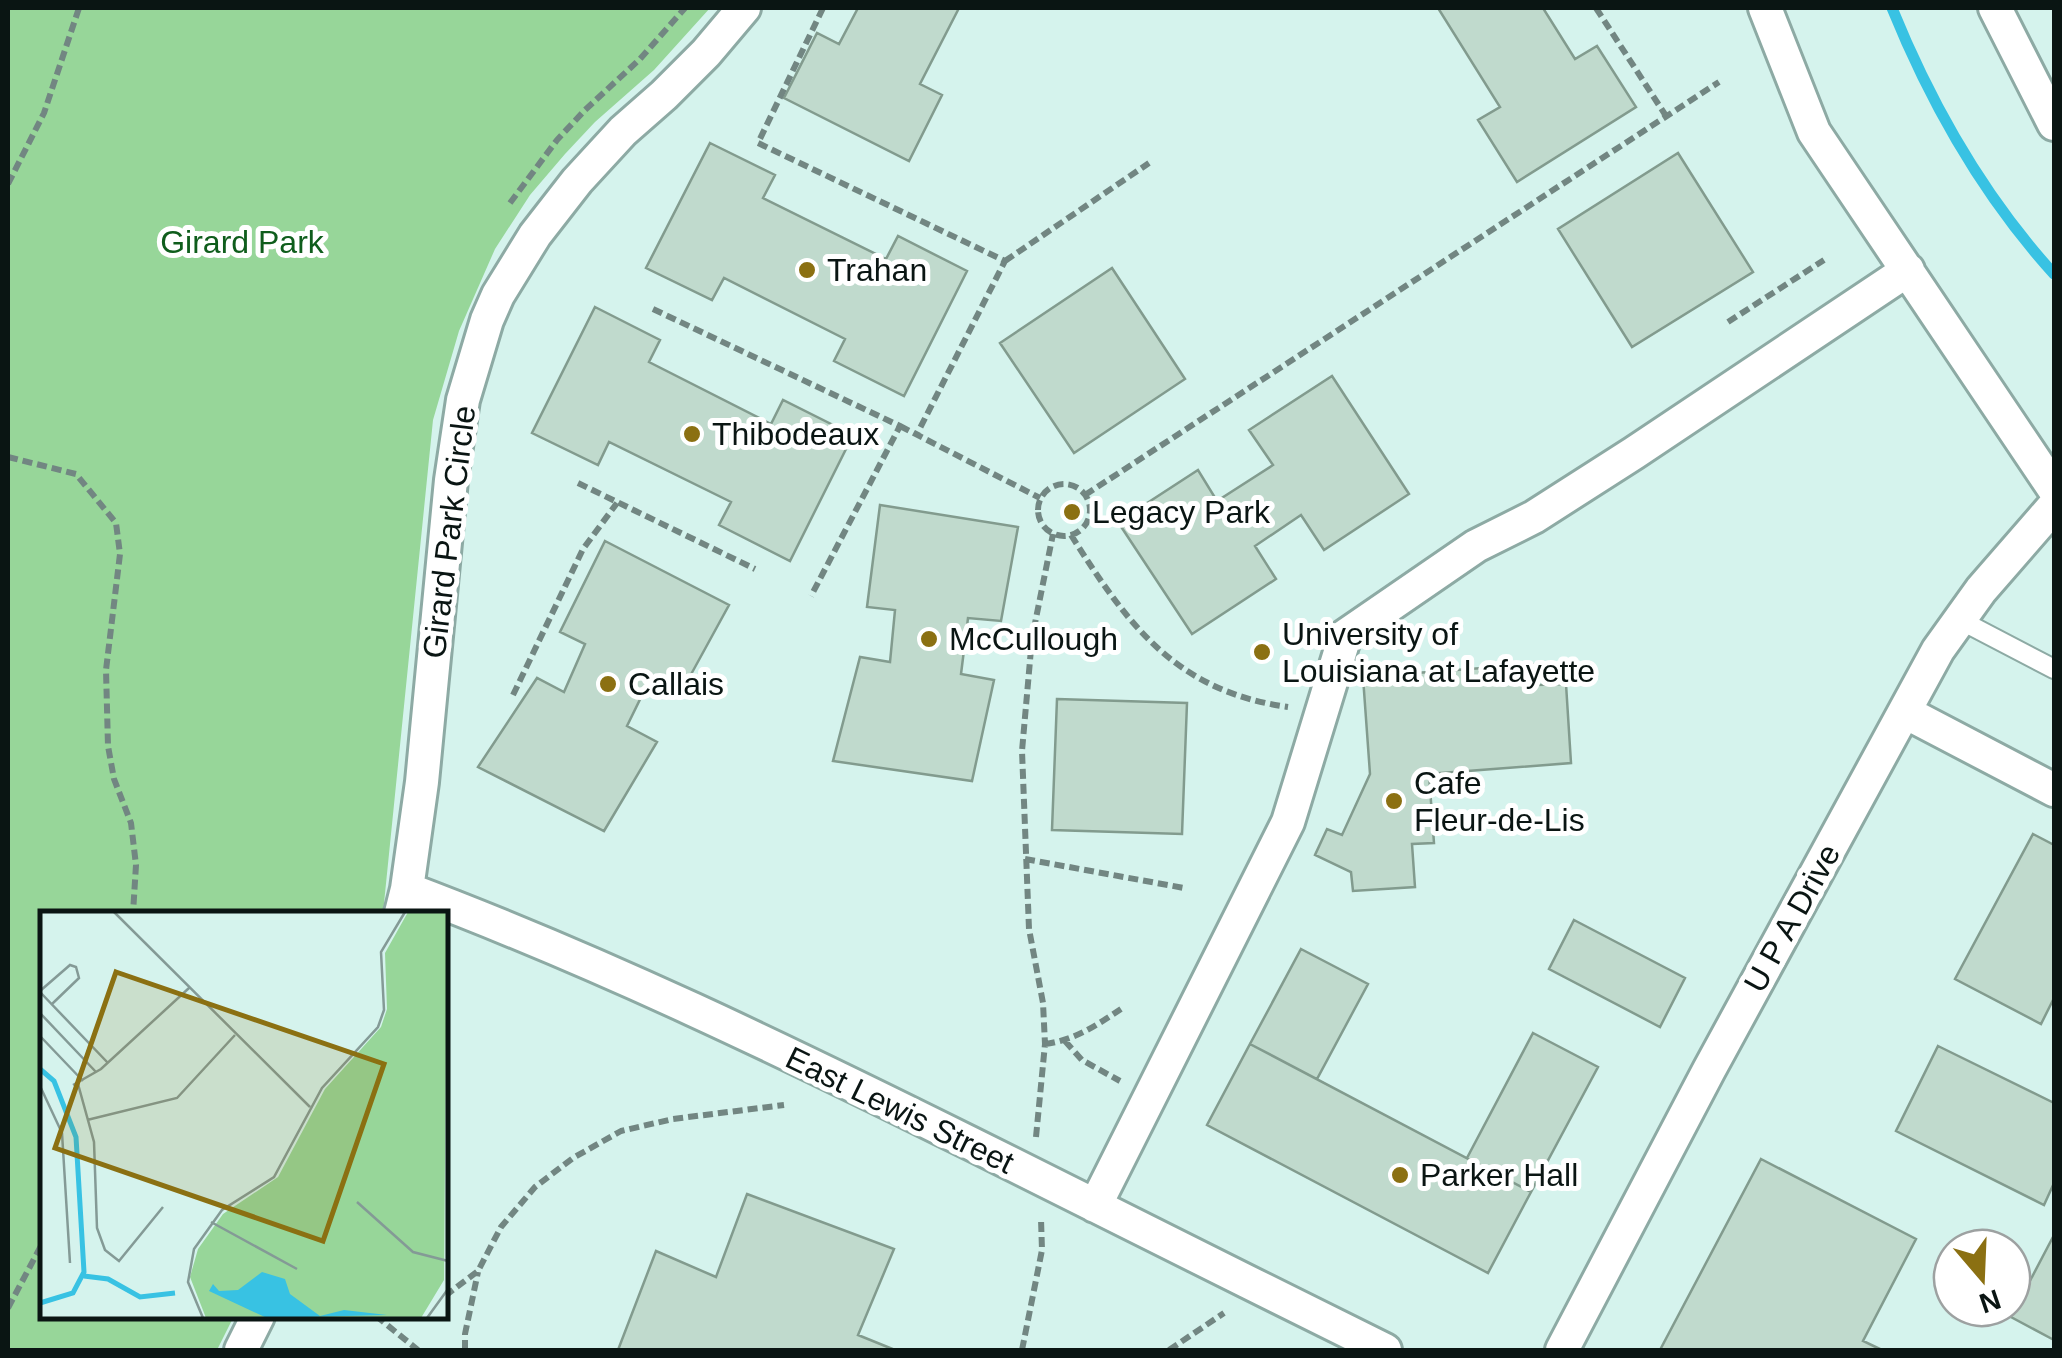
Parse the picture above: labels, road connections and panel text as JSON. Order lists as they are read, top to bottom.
{
  "streets": {
    "street": ["Girard Park Circle", "U P A Drive", "East Lewis Street"]
  },
  "crossings": [
    ["Girard Park Circle", "East Lewis Street"]
  ],
  "parks": ["Girard Park"],
  "places": [
    "Trahan",
    "Thibodeaux",
    "Legacy Park",
    "McCullough",
    "University of Louisiana at Lafayette",
    "Callais",
    "Cafe Fleur-de-Lis",
    "Parker Hall"
  ],
  "north": "bottom"
}
